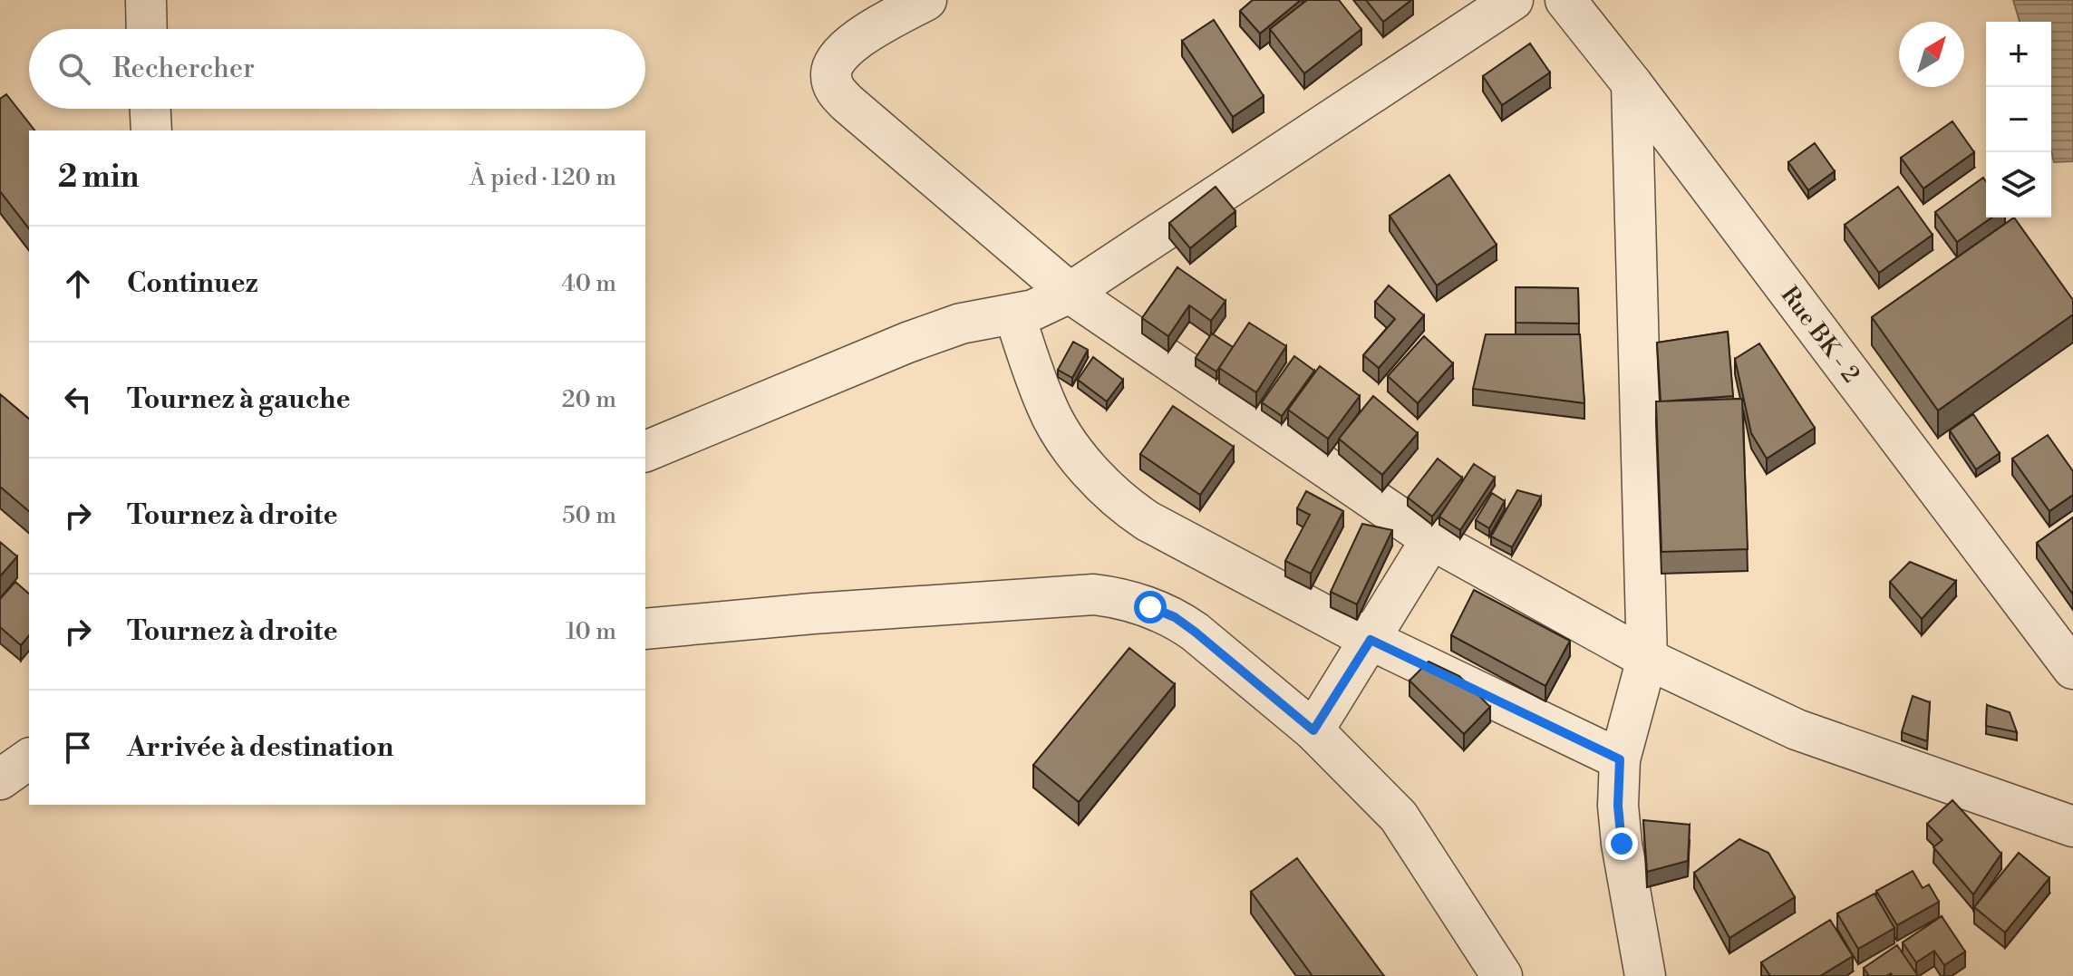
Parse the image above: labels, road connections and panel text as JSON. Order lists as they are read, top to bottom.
{
  "streets": {
    "street": ["Rue BK - 2"]
  },
  "north": "top right",
  "page": {
    "map_buttons": ["+", "−"],
    "search": "Rechercher",
    "heading": ["2 min", "À pied · 120 m"],
    "list": [
      ["Continuez", "40 m"],
      ["Tournez à gauche", "20 m"],
      ["Tournez à droite", "50 m"],
      ["Tournez à droite", "10 m"],
      "Arrivée à destination"
    ]
  }
}
